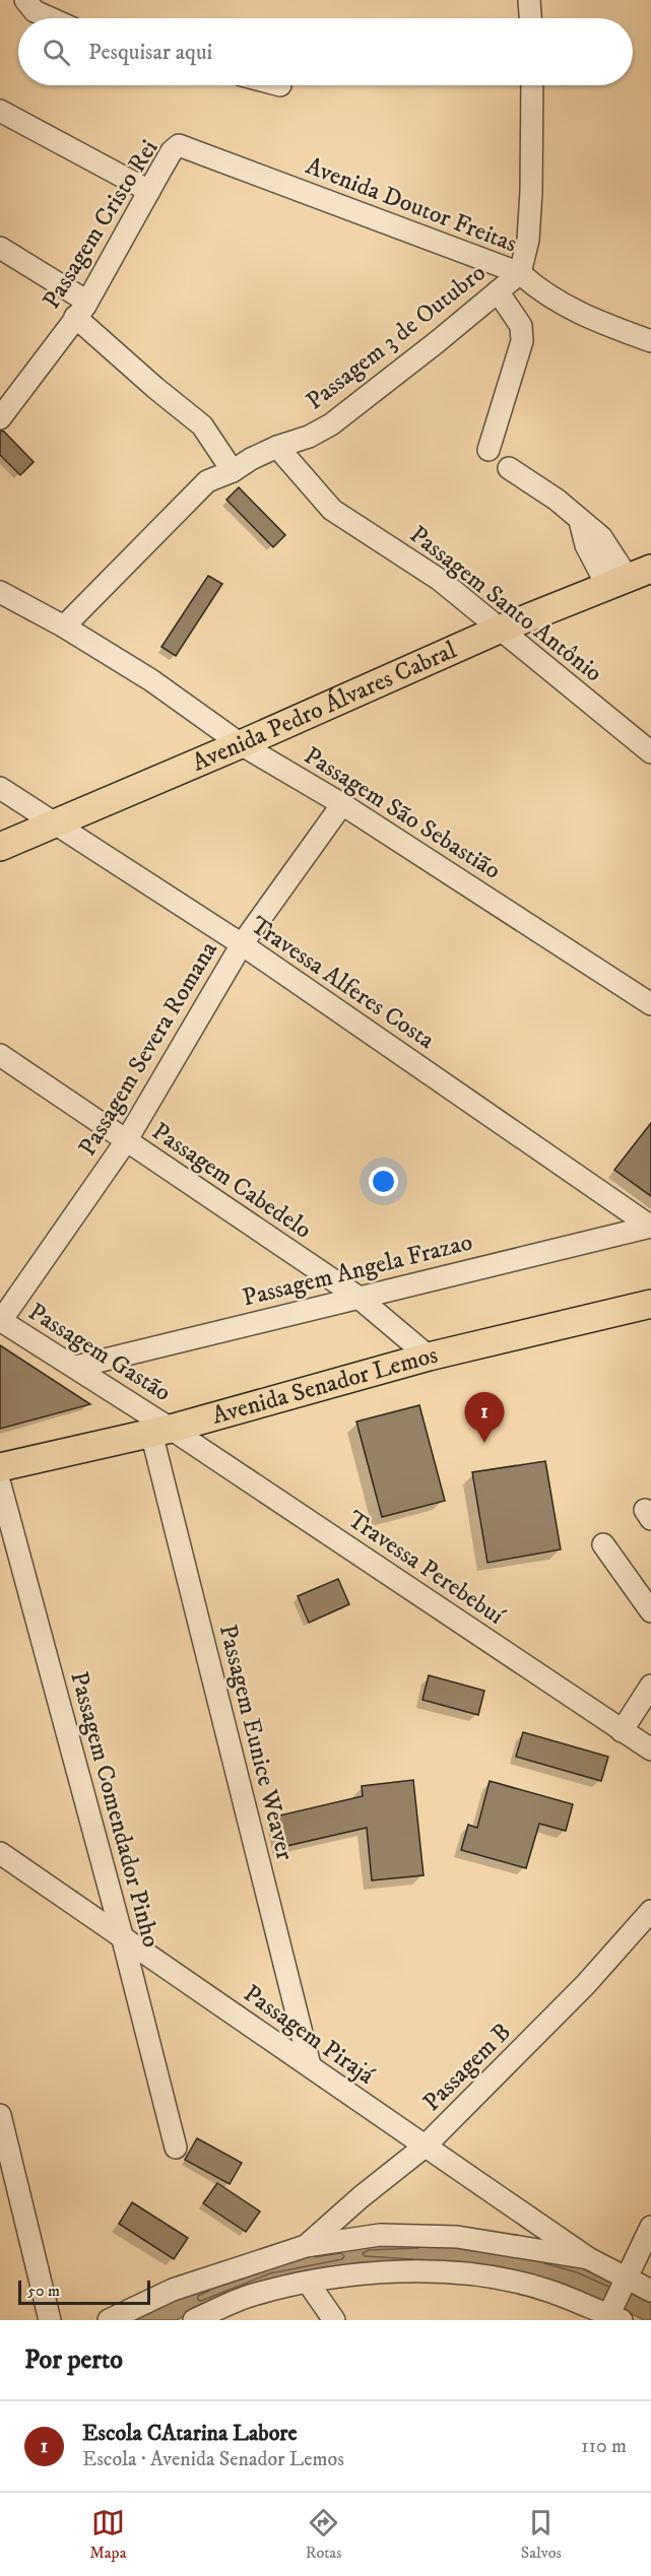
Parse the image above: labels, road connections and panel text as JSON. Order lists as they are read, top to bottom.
{
  "streets": {
    "main road": ["Avenida Pedro Álvares Cabral", "Avenida Senador Lemos"],
    "street": [
      "Avenida Doutor Freitas",
      "Passagem Cristo Rei",
      "Passagem 3 de Outubro",
      "Passagem Santo Antônio",
      "Passagem São Sebastião",
      "Travessa Alferes Costa",
      "Passagem Severa Romana",
      "Passagem Cabedelo",
      "Passagem Angela Frazao",
      "Passagem Gastão",
      "Travessa Perebebuí",
      "Passagem Eunice Weaver",
      "Passagem Comendador Pinho",
      "Passagem Pirajá",
      "Passagem B"
    ]
  },
  "crossings": [
    ["Avenida Doutor Freitas", "Passagem Cristo Rei"],
    ["Avenida Doutor Freitas", "Passagem 3 de Outubro"],
    ["Passagem 3 de Outubro", "Passagem Santo Antônio"],
    ["Passagem 3 de Outubro", "Passagem São Sebastião"],
    ["Passagem Santo Antônio", "Avenida Pedro Álvares Cabral"],
    ["Avenida Pedro Álvares Cabral", "Passagem São Sebastião"],
    ["Avenida Pedro Álvares Cabral", "Travessa Alferes Costa"],
    ["Passagem São Sebastião", "Passagem Severa Romana"],
    ["Travessa Alferes Costa", "Passagem Severa Romana"],
    ["Travessa Alferes Costa", "Passagem Angela Frazao"],
    ["Passagem Severa Romana", "Passagem Cabedelo"],
    ["Passagem Severa Romana", "Passagem Gastão"],
    ["Passagem Cabedelo", "Passagem Angela Frazao"],
    ["Passagem Cabedelo", "Avenida Senador Lemos"],
    ["Passagem Angela Frazao", "Passagem Gastão"],
    ["Passagem Gastão", "Avenida Senador Lemos"],
    ["Passagem Gastão", "Travessa Perebebuí"],
    ["Passagem Gastão", "Passagem Eunice Weaver"],
    ["Avenida Senador Lemos", "Travessa Perebebuí"],
    ["Avenida Senador Lemos", "Passagem Eunice Weaver"],
    ["Travessa Perebebuí", "Passagem Eunice Weaver"],
    ["Passagem Eunice Weaver", "Passagem Pirajá"],
    ["Passagem Comendador Pinho", "Passagem Pirajá"],
    ["Passagem Pirajá", "Passagem B"]
  ],
  "scale_bar": "50 m",
  "page": {
    "search": "Pesquisar aqui",
    "pins": "1",
    "scale": "50 m",
    "heading": "Por perto",
    "list": [
      {
        "mark": "1",
        "name": "Escola CAtarina Labore",
        "note": "Escola · Avenida Senador Lemos",
        "value": "110 m"
      }
    ],
    "nav": ["Mapa", "Rotas", "Salvos"]
  }
}
